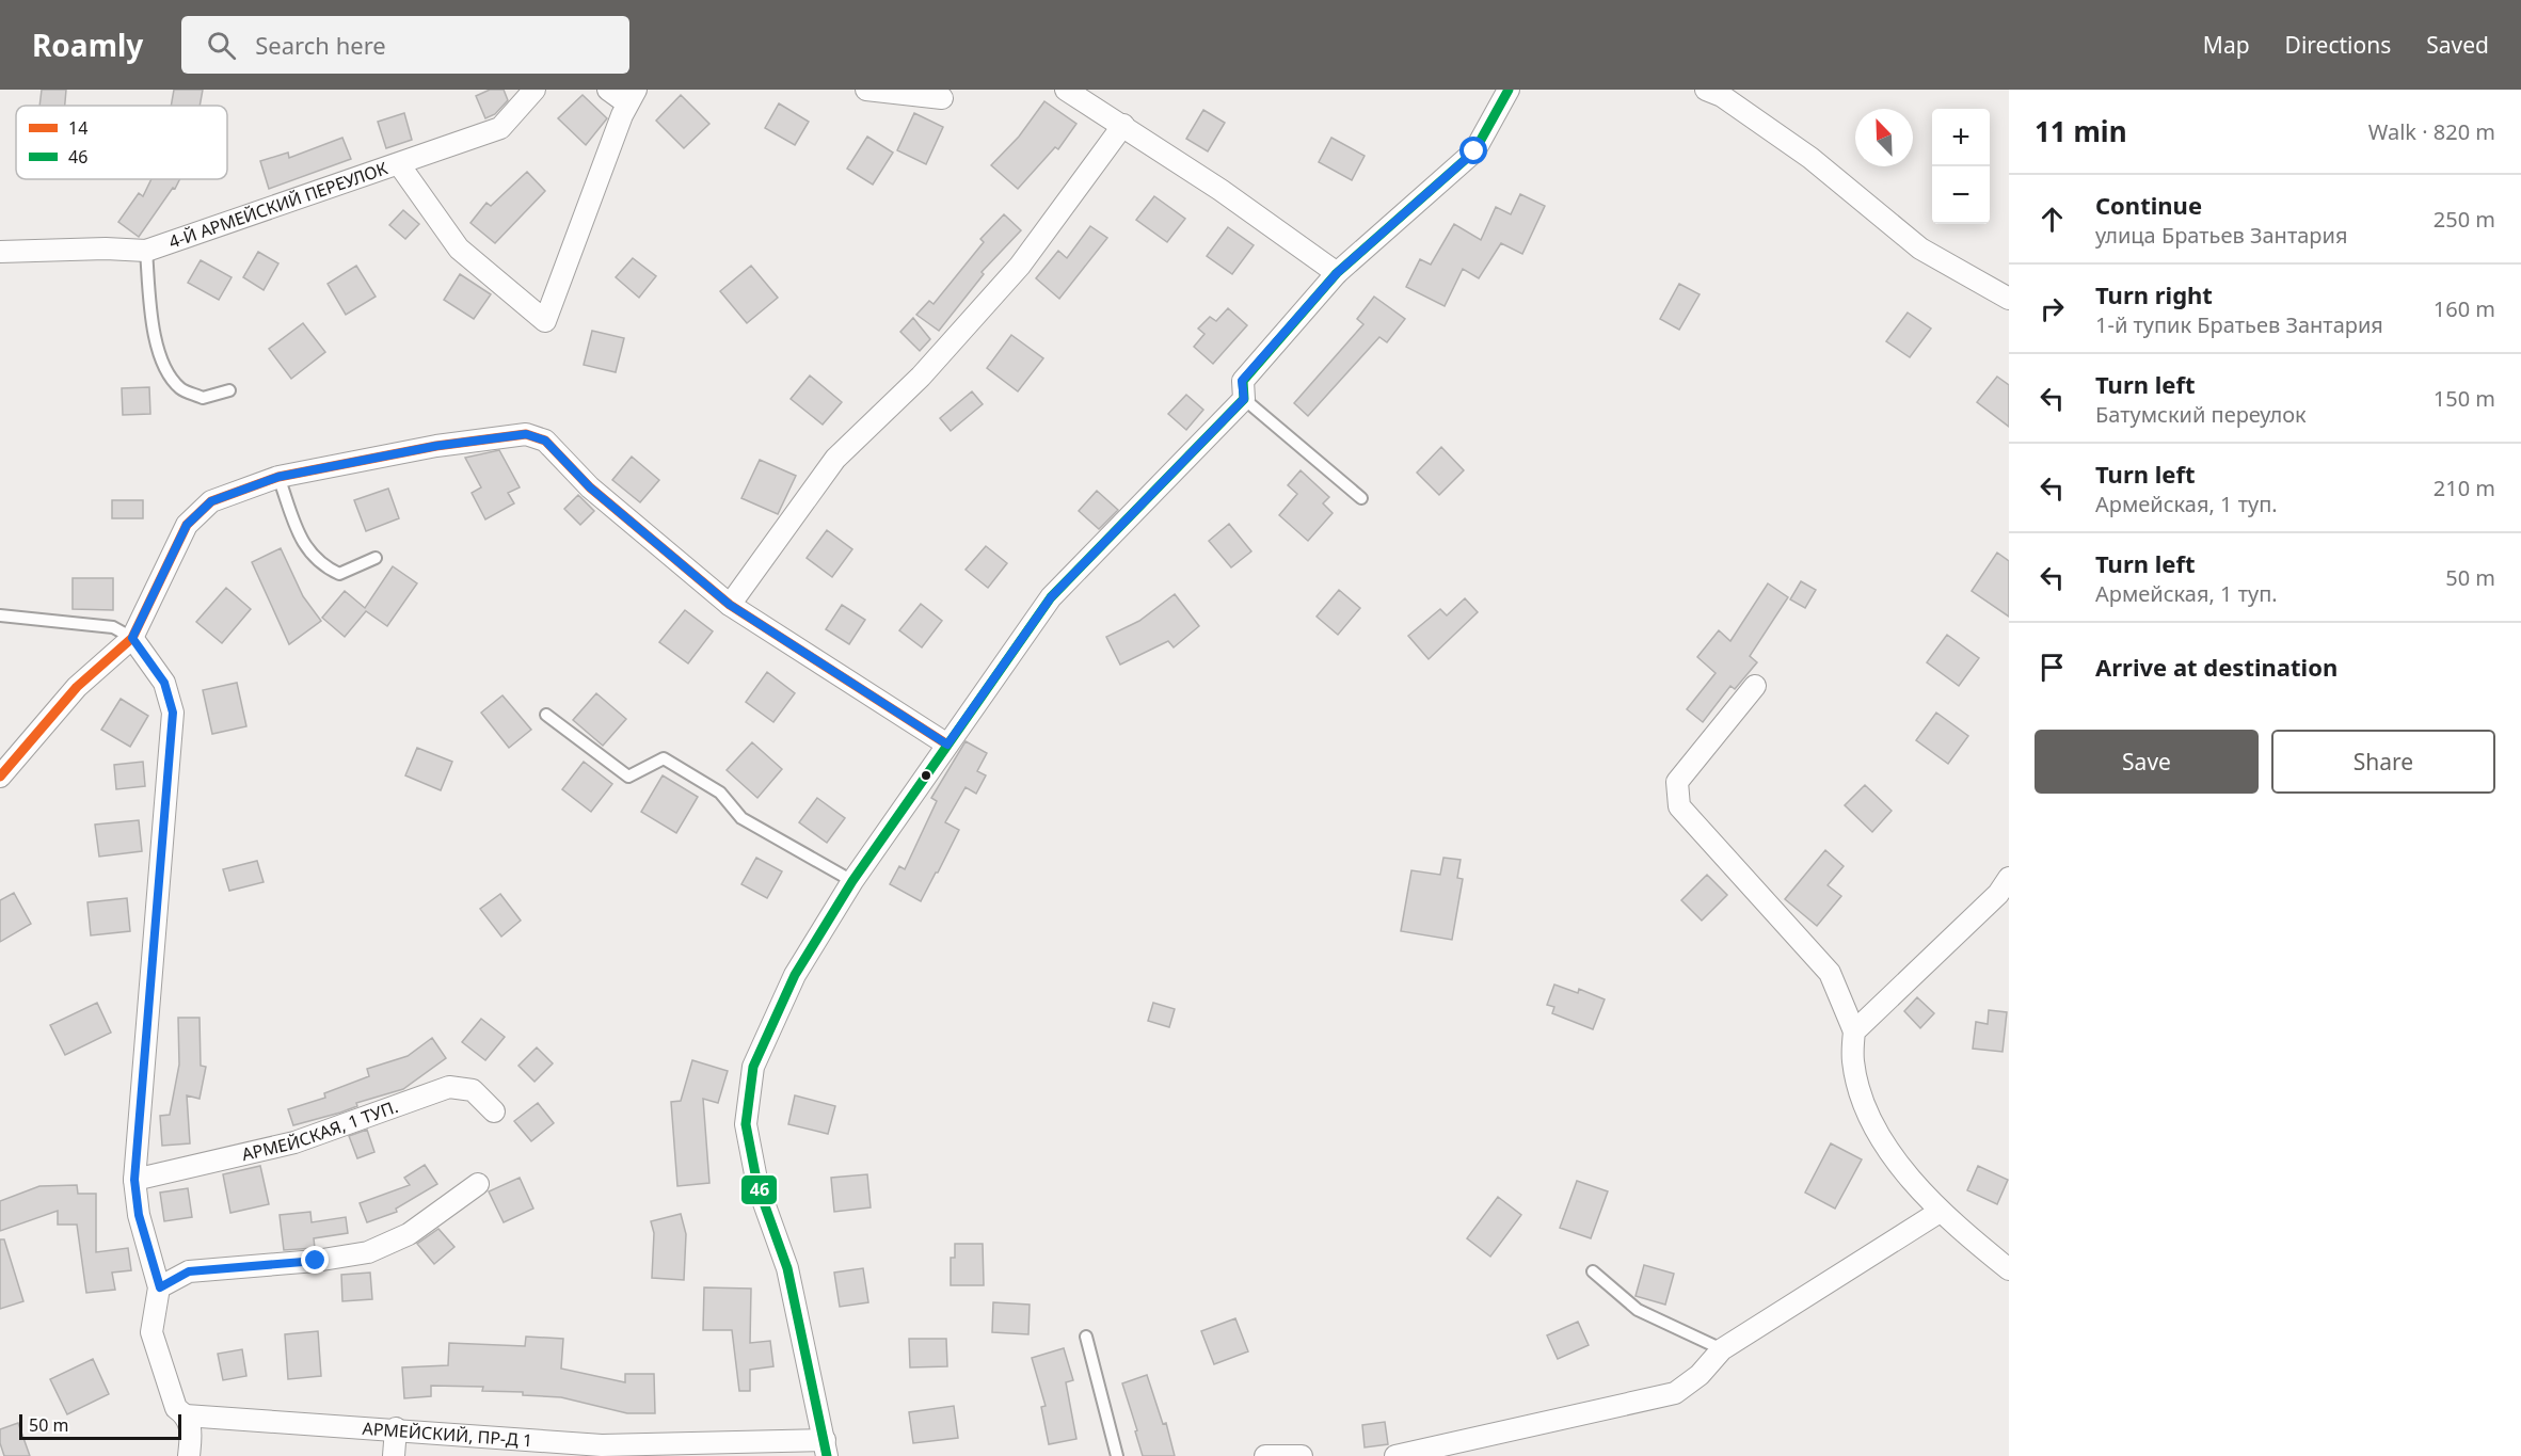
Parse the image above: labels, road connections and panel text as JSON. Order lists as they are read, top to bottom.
{
  "streets": {
    "street": ["4-Й АРМЕЙСКИЙ ПЕРЕУЛОК", "АРМЕЙСКАЯ, 1 ТУП.", "АРМЕЙСКИЙ, ПР-Д 1"]
  },
  "lines": ["transit line 46", "transit line 14"],
  "legend": ["14", "46"],
  "scale_bar": "50 m",
  "north": "top left",
  "page": {
    "header": "Roamly",
    "search": "Search here",
    "nav": ["Map", "Directions", "Saved"],
    "heading": ["11 min", "Walk · 820 m"],
    "map_buttons": ["+", "−"],
    "list": [
      ["Continue", "улица Братьев Зантария", "250 m"],
      ["Turn right", "1-й тупик Братьев Зантария", "160 m"],
      ["Turn left", "Батумский переулок", "150 m"],
      ["Turn left", "Армейская, 1 туп.", "210 m"],
      ["Turn left", "Армейская, 1 туп.", "50 m"],
      "Arrive at destination"
    ],
    "buttons": ["Save", "Share"],
    "scale": "50 m"
  }
}
